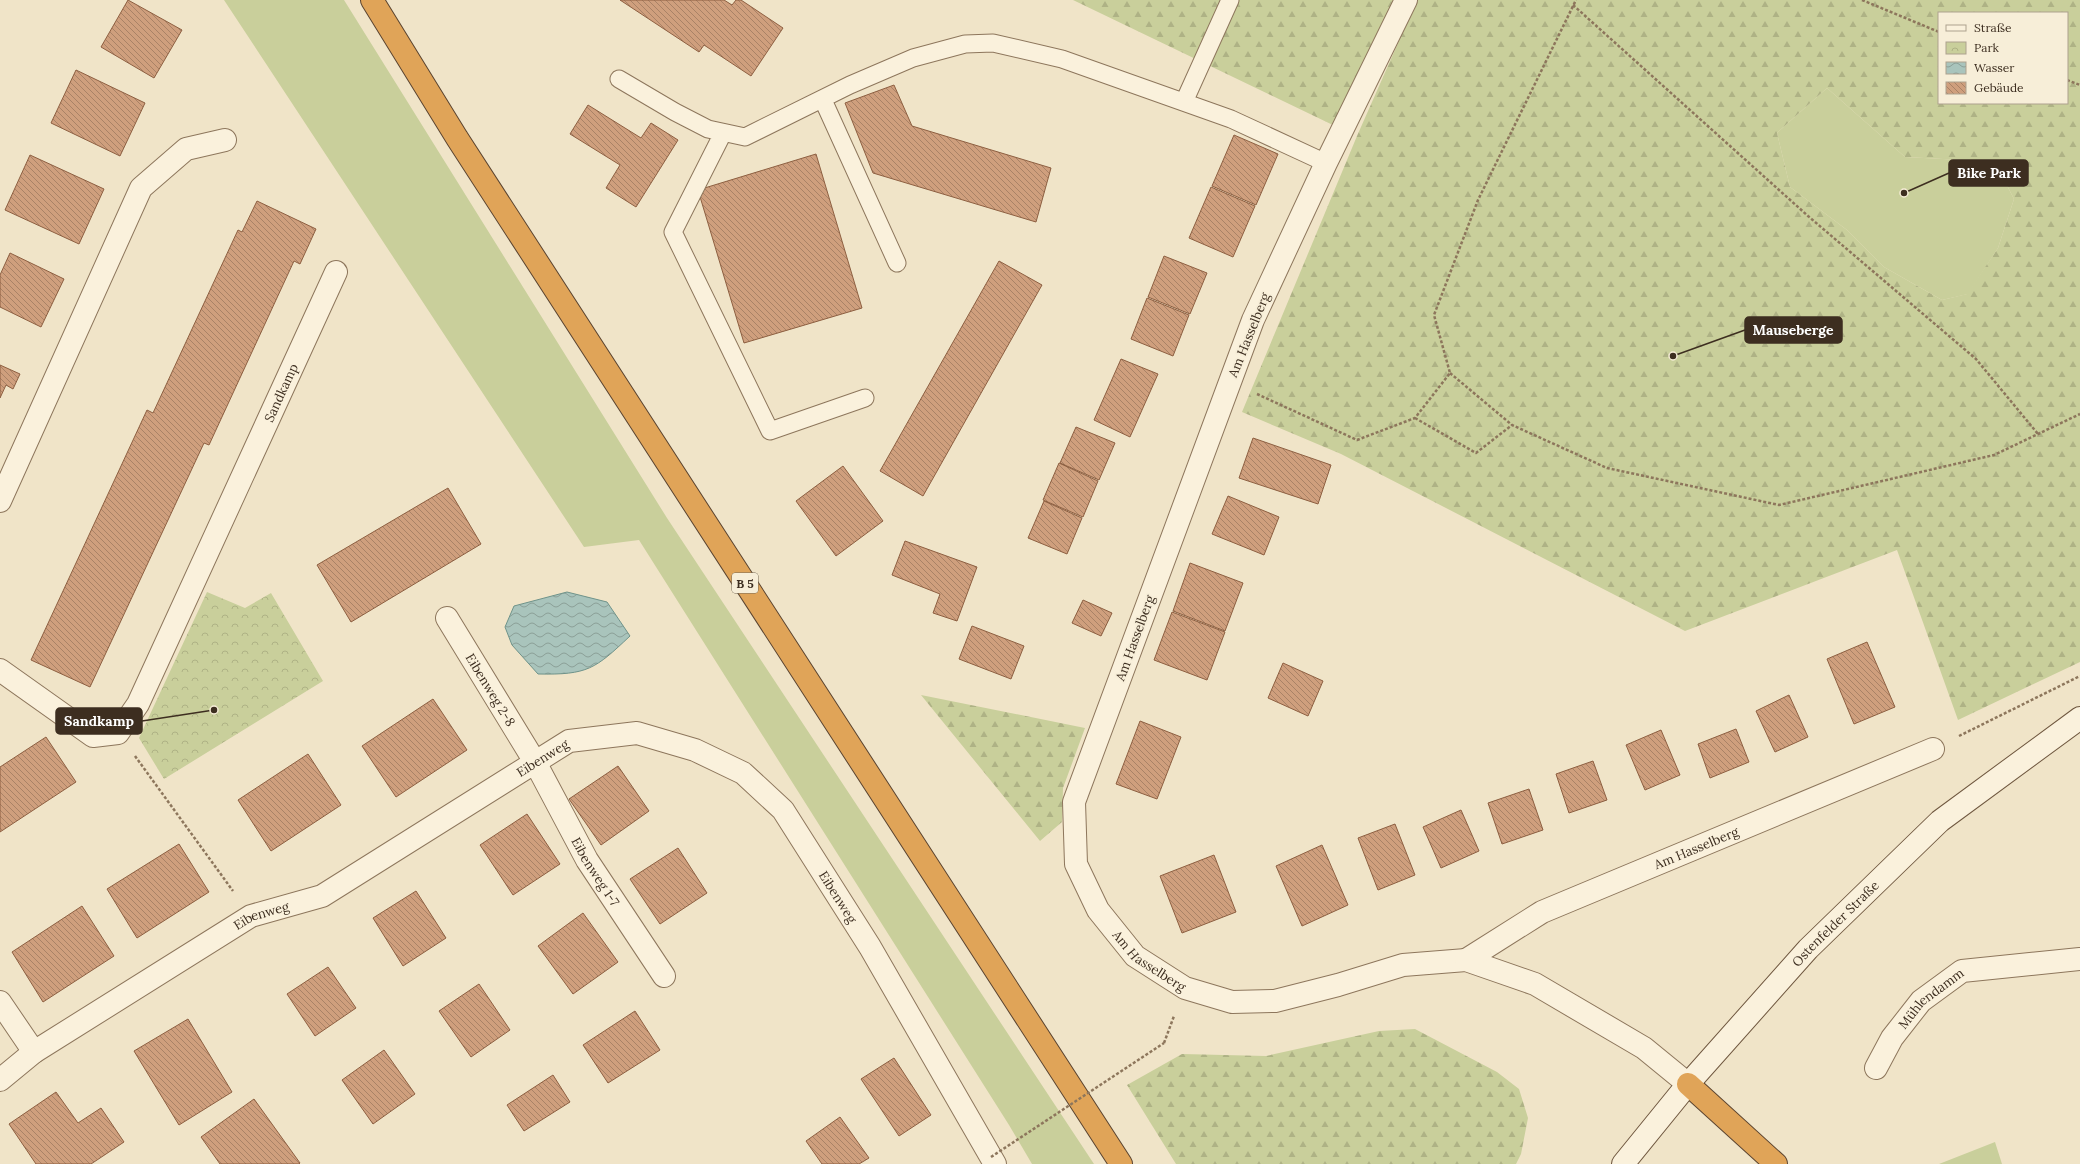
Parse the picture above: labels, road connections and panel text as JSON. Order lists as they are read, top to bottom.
{
  "streets": {
    "highway": ["B 5"],
    "street": [
      "Am Hasselberg",
      "Sandkamp",
      "Eibenweg 2-8",
      "Eibenweg",
      "Eibenweg 1-7",
      "Ostenfelder Straße",
      "Mühlendamm"
    ]
  },
  "crossings": [
    ["Am Hasselberg", "Ostenfelder Straße"],
    ["Eibenweg 2-8", "Eibenweg"],
    ["Eibenweg 2-8", "Eibenweg 1-7"],
    ["Eibenweg", "Eibenweg 1-7"]
  ],
  "places": ["Bike Park", "Mauseberge", "Sandkamp"],
  "legend": [
    "Straße",
    "Park",
    "Wasser",
    "Gebäude"
  ]
}
